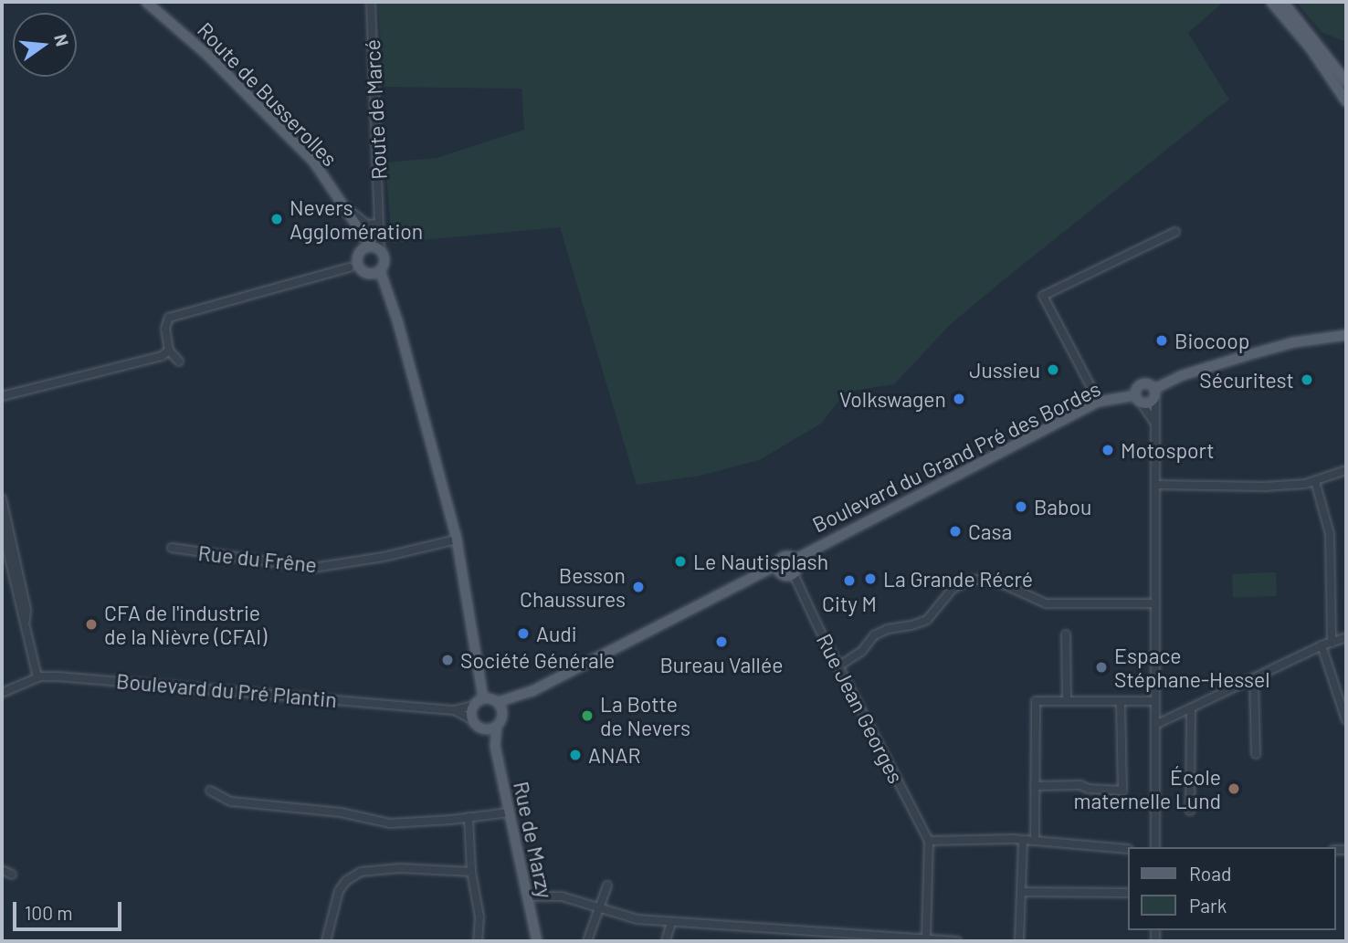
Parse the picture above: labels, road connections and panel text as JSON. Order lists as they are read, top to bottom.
{
  "streets": {
    "main road": ["Route de Busserolles", "Boulevard du Grand Pré des Bordes", "Rue de Marzy"],
    "street": [
      "Route de Marcé",
      "Rue du Frêne",
      "Boulevard du Pré Plantin",
      "Rue Jean Georges"
    ]
  },
  "crossings": [
    ["Route de Busserolles", "Route de Marcé"],
    ["Boulevard du Grand Pré des Bordes", "Rue Jean Georges"],
    ["Boulevard du Pré Plantin", "Rue de Marzy"]
  ],
  "places": [
    "Nevers Agglomération",
    "Biocoop",
    "Jussieu",
    "Sécuritest",
    "Volkswagen",
    "Motosport",
    "Babou",
    "Casa",
    "Le Nautisplash",
    "La Grande Récré",
    "City M",
    "Besson Chaussures",
    "CFA de l'industrie de la Nièvre (CFAI)",
    "Audi",
    "Bureau Vallée",
    "Société Générale",
    "Espace Stéphane-Hessel",
    "La Botte de Nevers",
    "ANAR",
    "École maternelle Lund"
  ],
  "legend": ["Road", "Park"],
  "scale_bar": "100 m",
  "north": "right"
}
